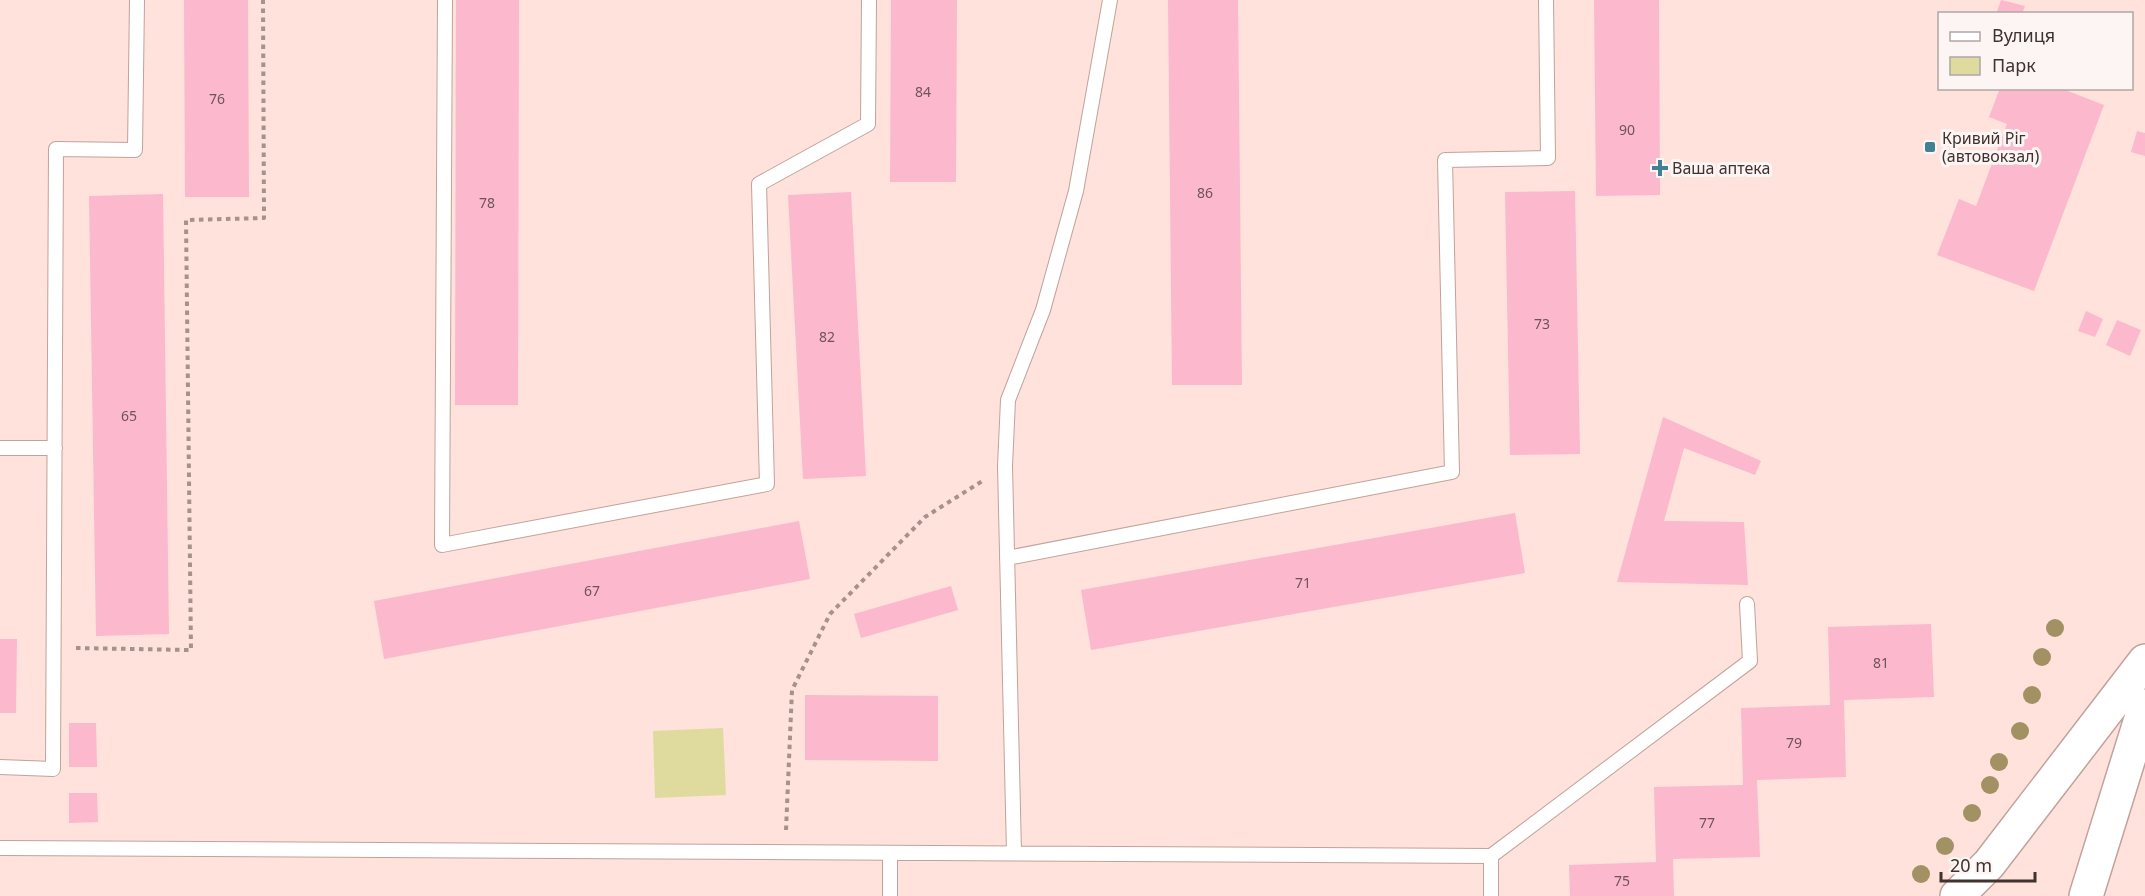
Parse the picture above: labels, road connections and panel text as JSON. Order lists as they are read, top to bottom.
{
  "places": {
    "transit": ["Кривий Ріг (автовокзал)"],
    "health": ["Ваша аптека"]
  },
  "house_numbers": [
    "84",
    "76",
    "90",
    "86",
    "78",
    "73",
    "82",
    "65",
    "71",
    "67",
    "81",
    "79",
    "77",
    "75"
  ],
  "legend": ["Вулиця", "Парк"],
  "scale_bar": "20 m"
}
